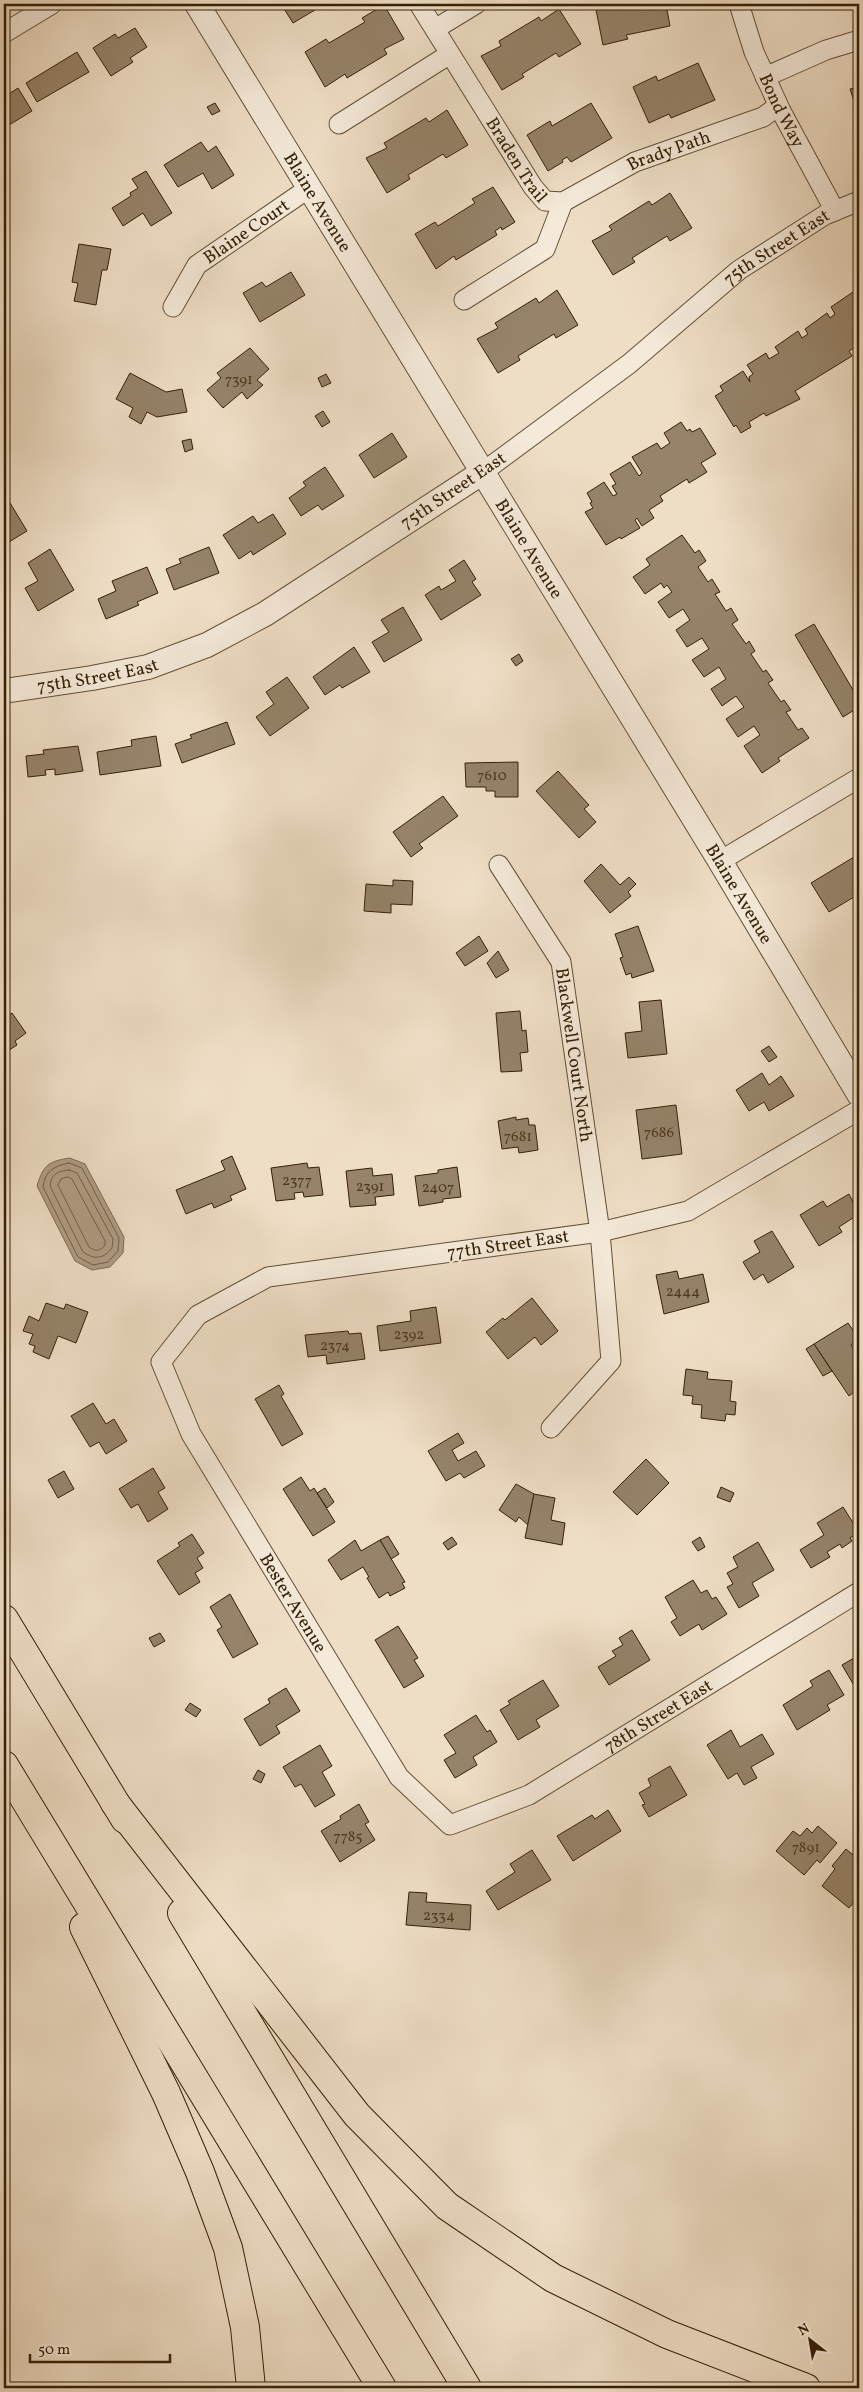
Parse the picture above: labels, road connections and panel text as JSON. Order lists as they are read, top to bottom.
{
  "streets": {
    "street": [
      "Bond Way",
      "Brady Path",
      "Braden Trail",
      "Blaine Avenue",
      "Blaine Court",
      "75th Street East",
      "Blackwell Court North",
      "77th Street East",
      "Bester Avenue",
      "78th Street East"
    ]
  },
  "crossings": [
    ["Bond Way", "Brady Path"],
    ["Bond Way", "75th Street East"],
    ["Brady Path", "Braden Trail"],
    ["Blaine Avenue", "Blaine Court"],
    ["Blaine Avenue", "75th Street East"],
    ["Blackwell Court North", "77th Street East"],
    ["77th Street East", "Bester Avenue"],
    ["Bester Avenue", "78th Street East"]
  ],
  "house_numbers": [
    "7391",
    "7610",
    "7686",
    "7681",
    "2377",
    "2391",
    "2407",
    "2444",
    "2392",
    "2374",
    "7785",
    "7891",
    "2334"
  ],
  "scale_bar": "50 m",
  "north": "top left"
}
